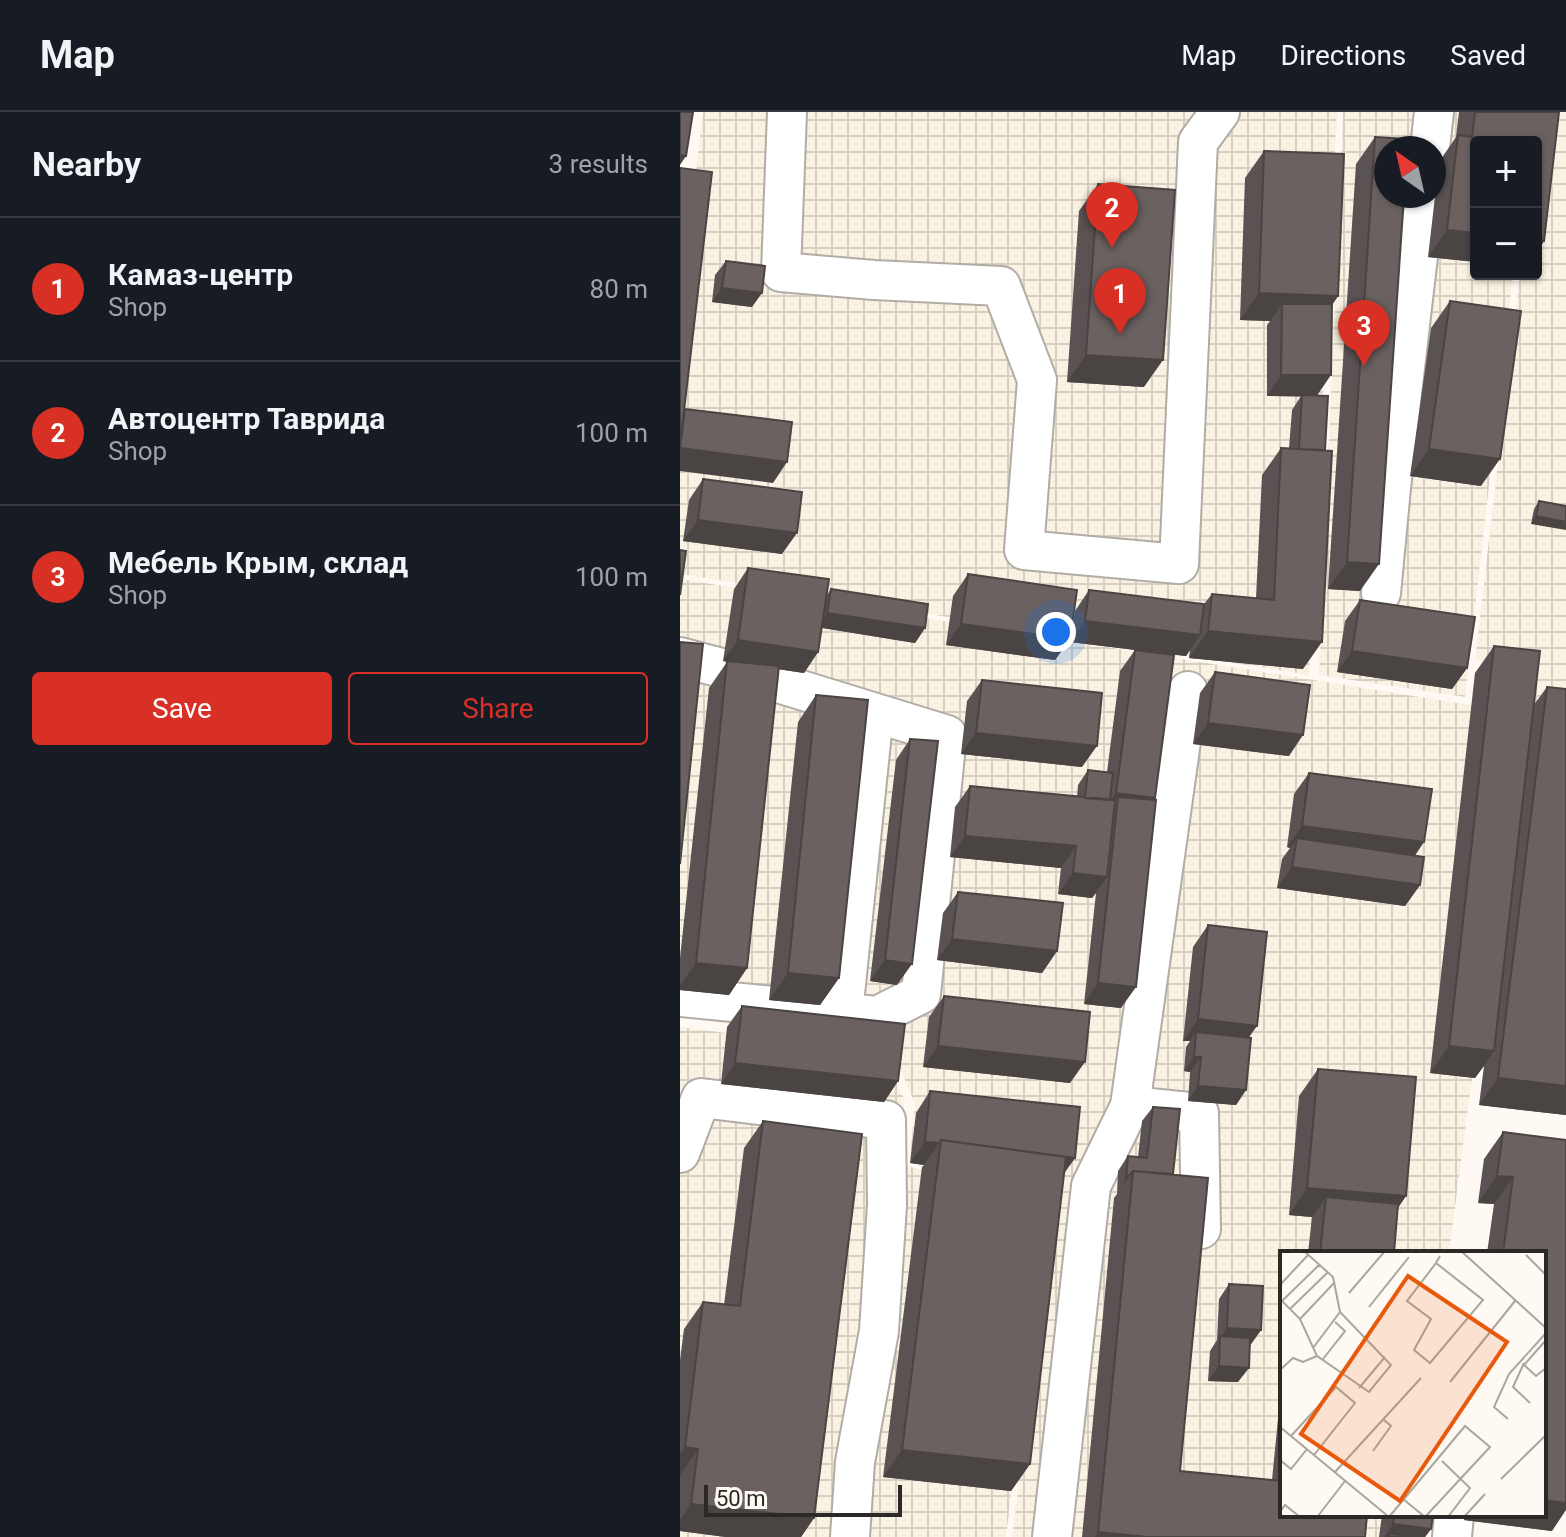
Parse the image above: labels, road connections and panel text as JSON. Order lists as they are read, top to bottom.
{
  "scale_bar": "50 m",
  "north": "top left",
  "page": {
    "header": "Map",
    "nav": ["Map", "Directions", "Saved"],
    "heading": ["Nearby", "3 results"],
    "map_buttons": ["+", "−"],
    "pins": ["2", "1", "3"],
    "list": [
      {
        "mark": "1",
        "name": "Камаз-центр",
        "note": "Shop",
        "value": "80 m"
      },
      {
        "mark": "2",
        "name": "Автоцентр Таврида",
        "note": "Shop",
        "value": "100 m"
      },
      {
        "mark": "3",
        "name": "Мебель Крым, склад",
        "note": "Shop",
        "value": "100 m"
      }
    ],
    "buttons": ["Save", "Share"],
    "scale": "50 m"
  }
}
